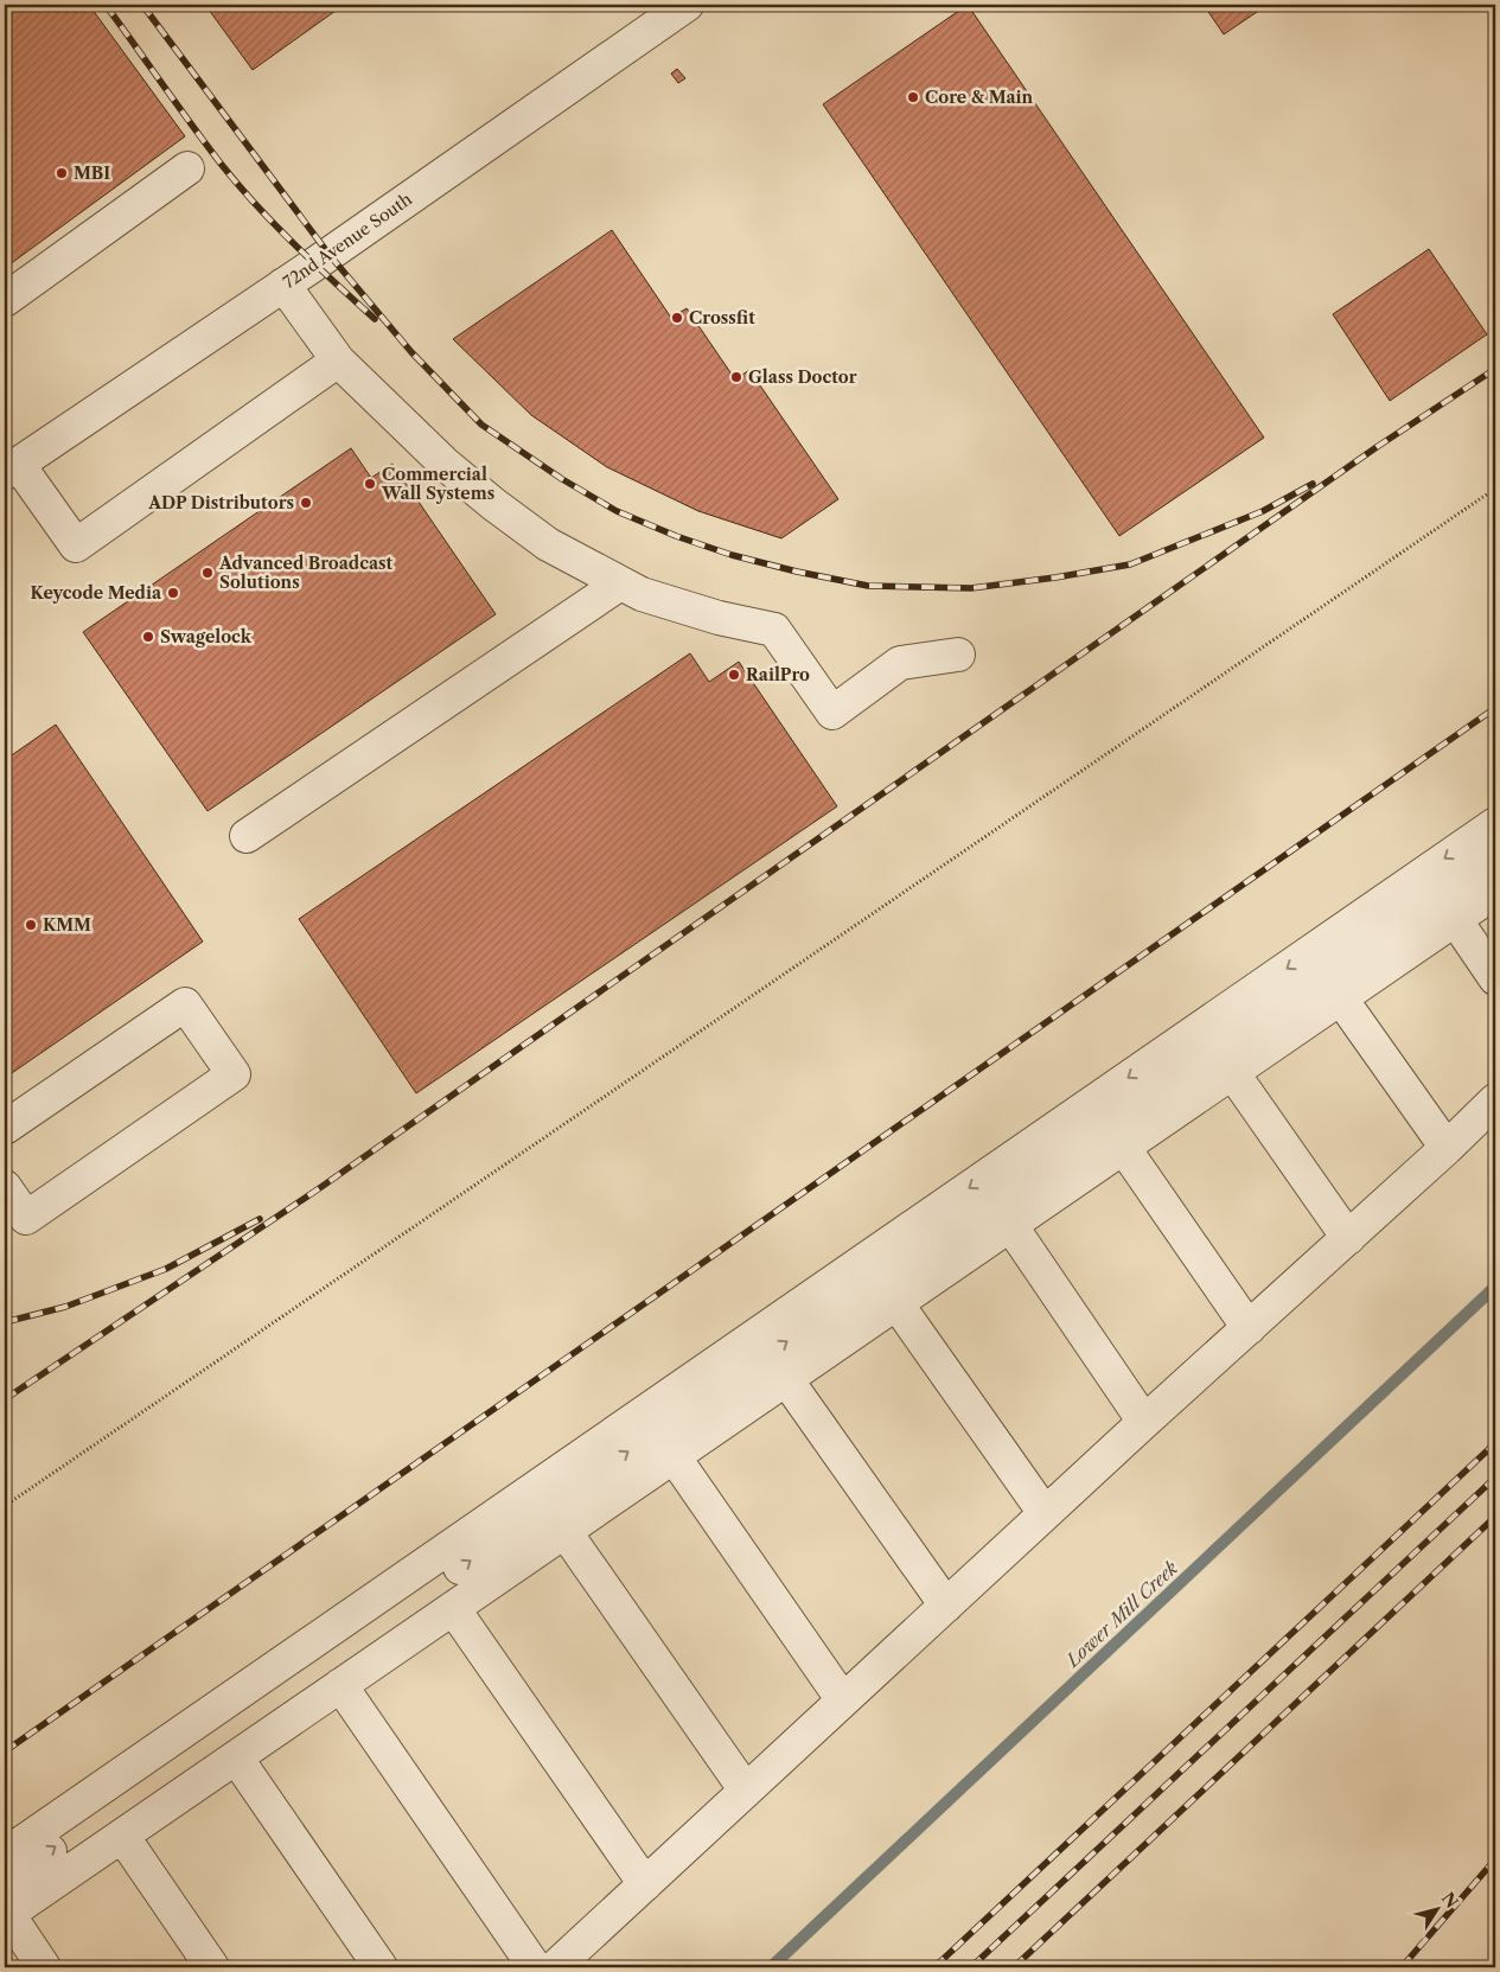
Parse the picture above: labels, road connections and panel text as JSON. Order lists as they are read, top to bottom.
{
  "streets": {
    "street": ["72nd Avenue South"]
  },
  "water": ["Lower Mill Creek"],
  "places": [
    "Core & Main",
    "MBI",
    "Crossfit",
    "Glass Doctor",
    "Commercial Wall Systems",
    "ADP Distributors",
    "Advanced Broadcast Solutions",
    "Keycode Media",
    "Swagelock",
    "RailPro",
    "KMM"
  ],
  "north": "top right"
}
